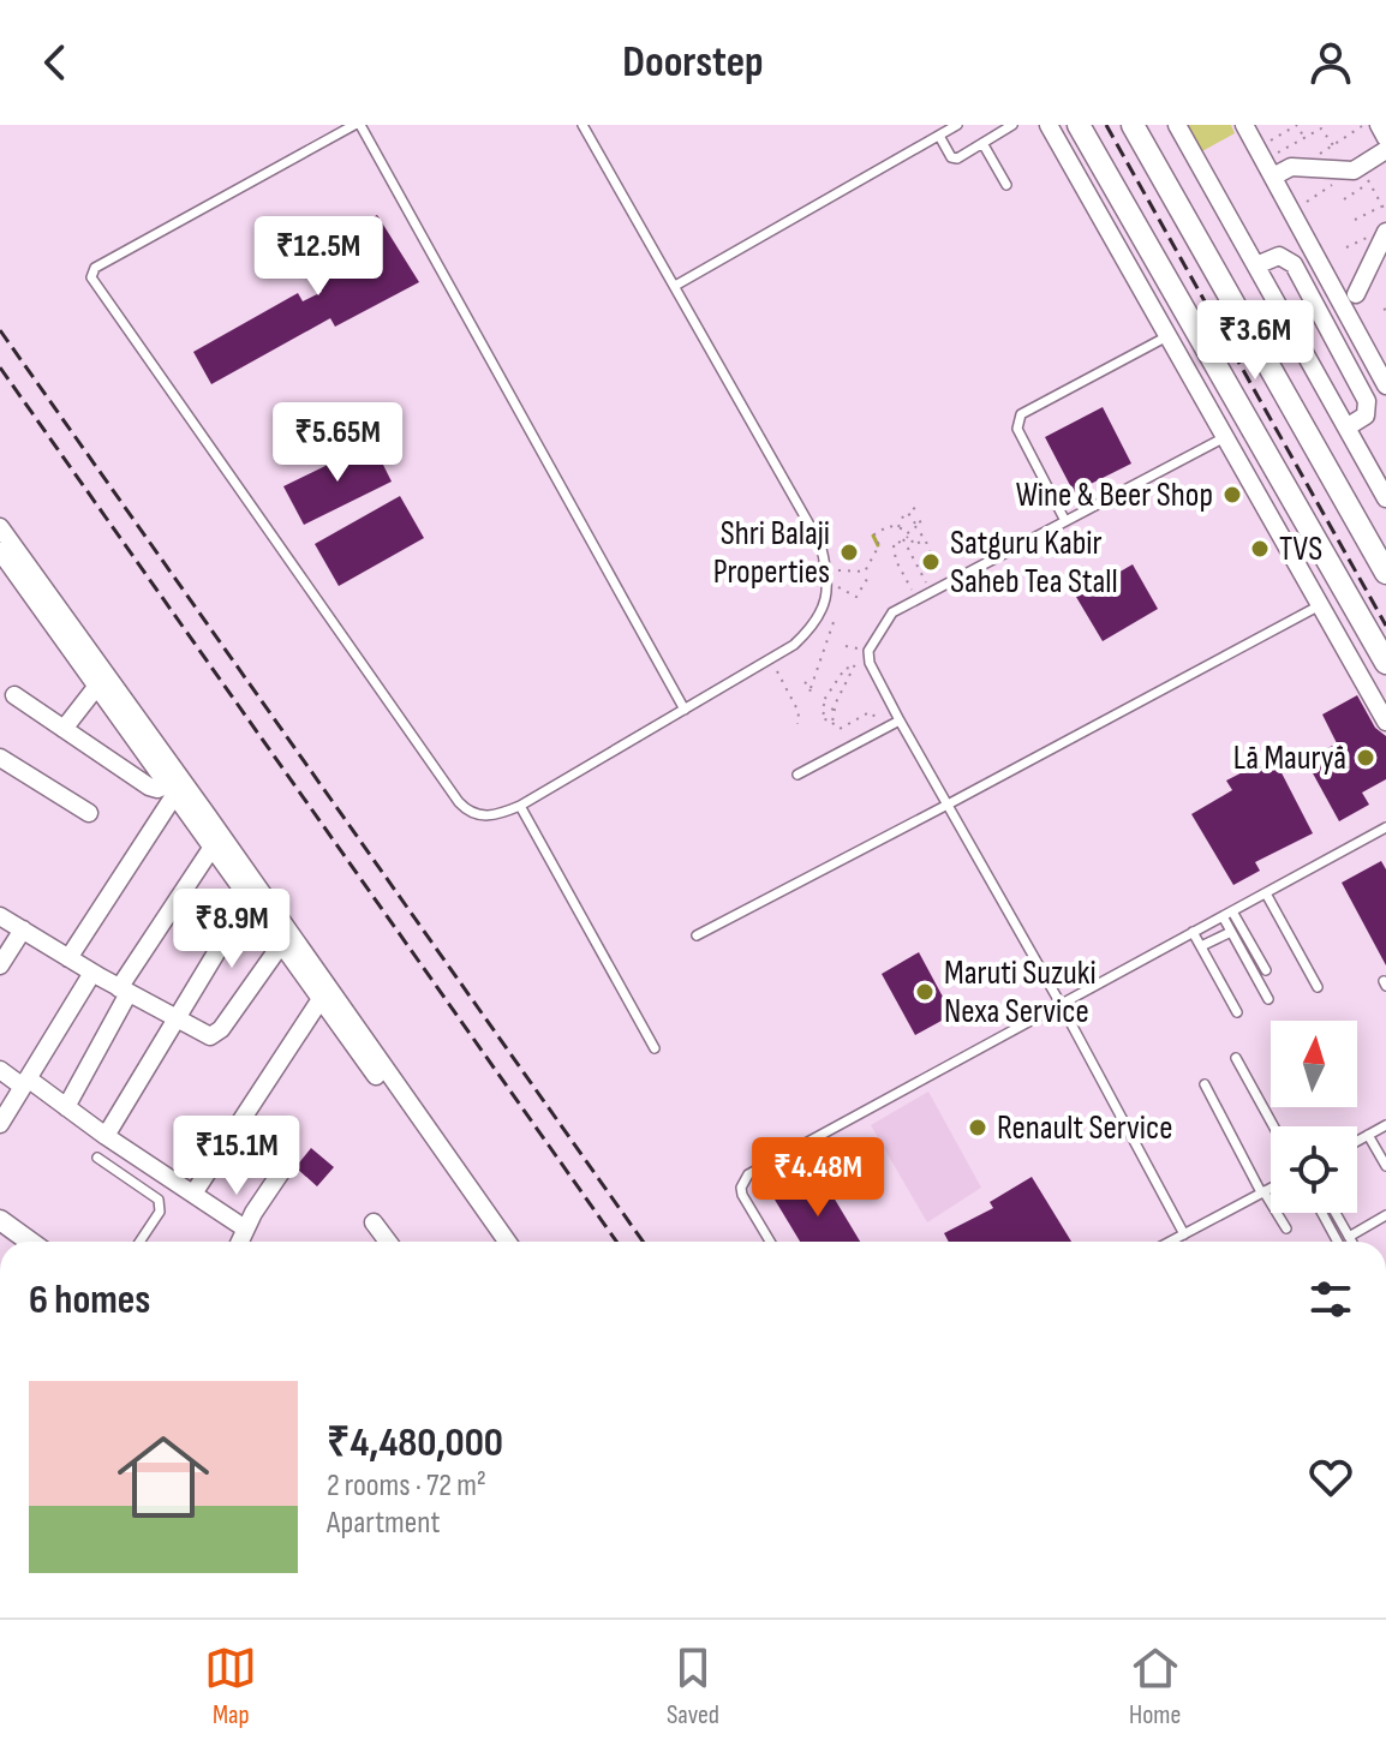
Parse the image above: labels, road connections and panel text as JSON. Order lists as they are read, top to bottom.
{
  "places": [
    "Wine & Beer Shop",
    "TVS",
    "Shri Balaji Properties",
    "Satguru Kabir Saheb Tea Stall",
    "Lā Mauryā",
    "Maruti Suzuki Nexa Service",
    "Renault Service"
  ],
  "north": "top",
  "page": {
    "header": "Doorstep",
    "price": [
      "₹12.5M",
      "₹3.6M",
      "₹5.65M",
      "₹8.9M",
      "₹15.1M",
      "₹4.48M"
    ],
    "heading": "6 homes",
    "list": [
      {
        "name": "₹4,480,000",
        "note": "2 rooms · 72 m² · Apartment"
      }
    ],
    "tabs": ["Map", "Saved", "Home"]
  }
}
